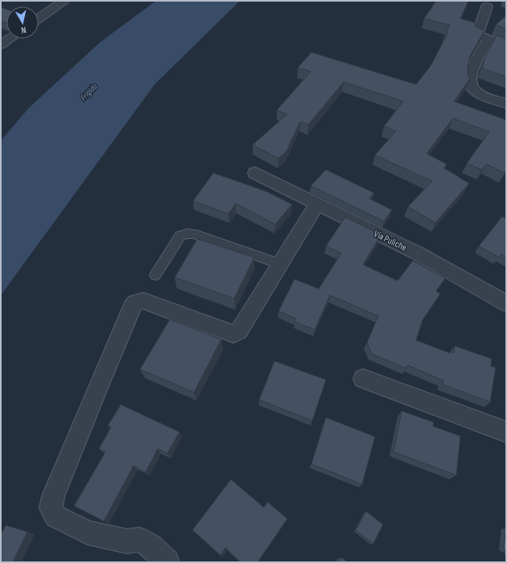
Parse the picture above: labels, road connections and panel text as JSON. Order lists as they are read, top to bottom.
{
  "streets": {
    "street": ["Via Puliche"]
  },
  "water": ["Frigido"],
  "north": "bottom"
}
